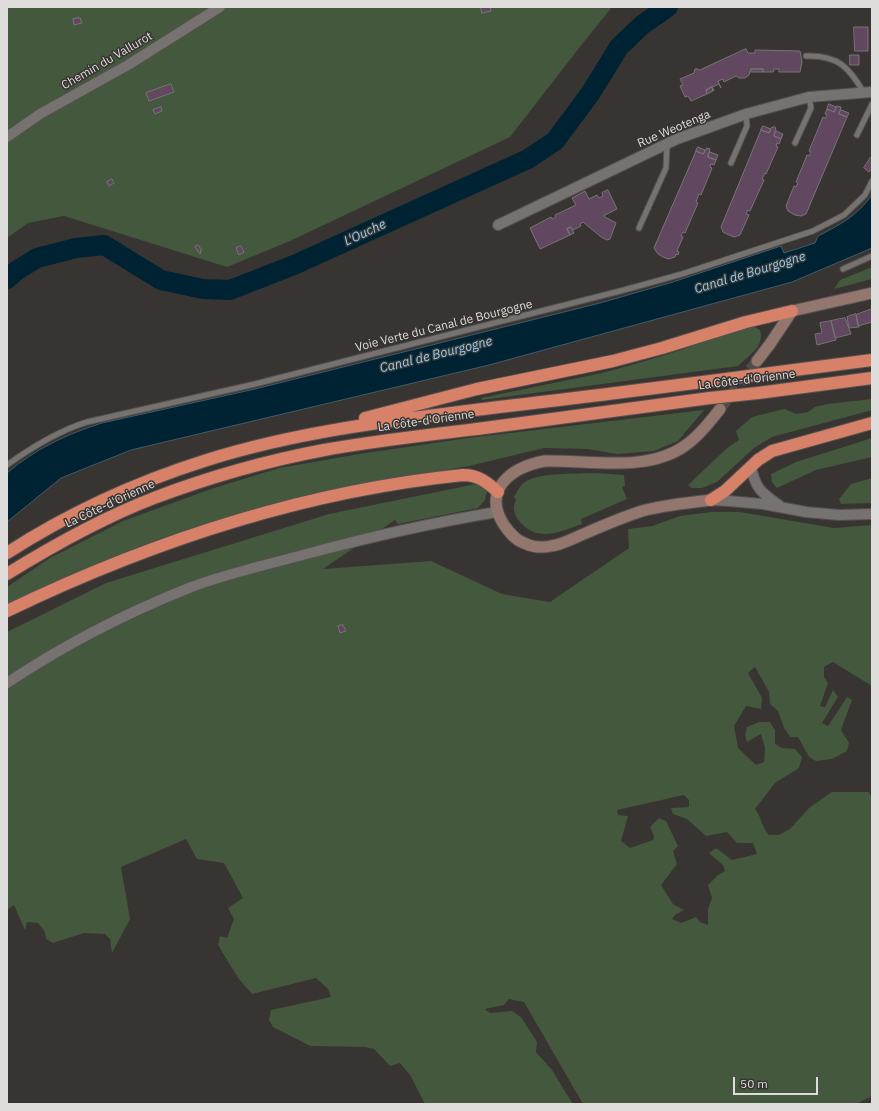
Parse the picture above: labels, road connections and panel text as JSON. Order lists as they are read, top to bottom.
{
  "streets": {
    "highway": ["La Côte-d'Orienne"],
    "street": ["Chemin du Vallurot", "Rue Weotenga"],
    "lane": ["Voie Verte du Canal de Bourgogne"]
  },
  "water": ["L'Ouche", "Canal de Bourgogne"],
  "scale_bar": "50 m"
}
